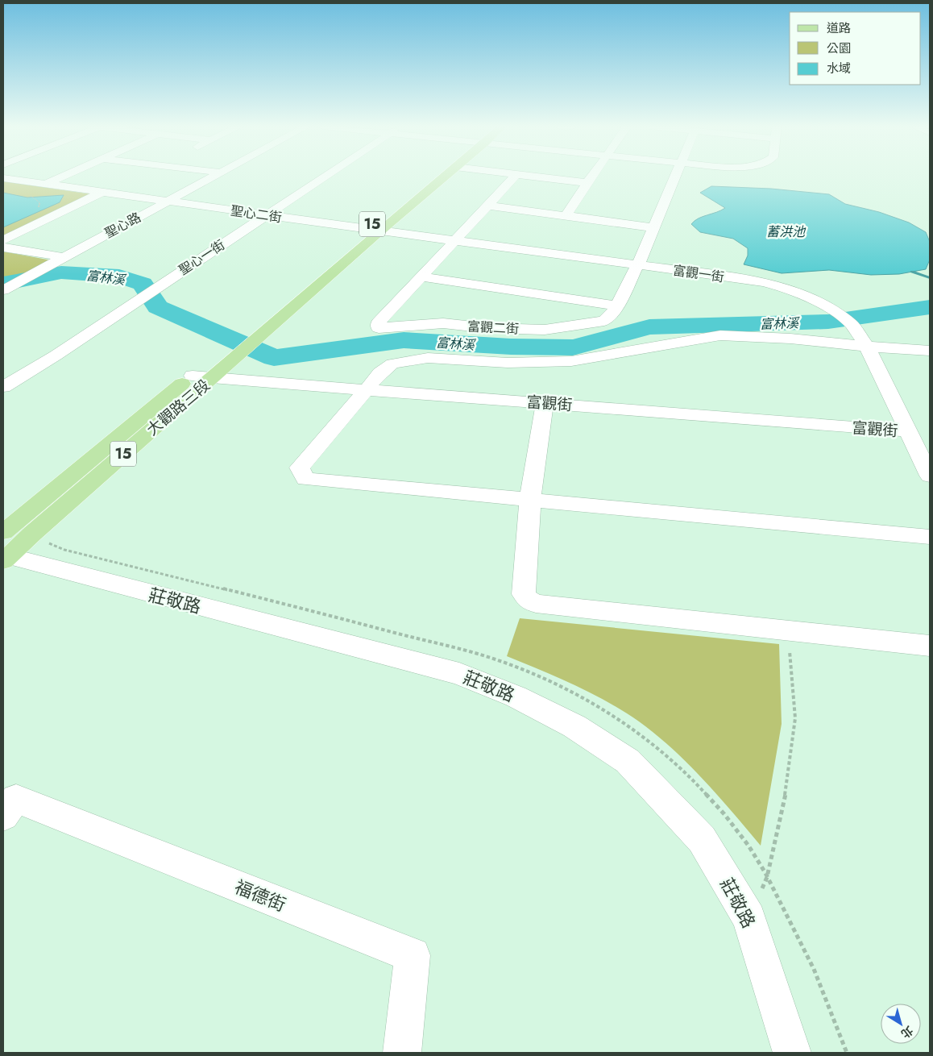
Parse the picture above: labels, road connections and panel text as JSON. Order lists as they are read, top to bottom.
{
  "streets": {
    "main road": ["15", "大觀路三段"],
    "street": [
      "聖心二街",
      "聖心路",
      "聖心一街",
      "富觀一街",
      "富觀二街",
      "富觀街",
      "莊敬路",
      "福德街"
    ]
  },
  "crossings": [
    ["聖心二街", "15"],
    ["聖心二街", "聖心路"],
    ["聖心二街", "聖心一街"],
    ["聖心二街", "富觀一街"],
    ["15", "富觀一街"],
    ["15", "大觀路三段"],
    ["富觀一街", "富觀二街"],
    ["富觀一街", "富觀街"],
    ["富觀街", "大觀路三段"],
    ["大觀路三段", "莊敬路"]
  ],
  "water": ["蓄洪池", "富林溪"],
  "legend": ["道路", "公園", "水域"],
  "north": "bottom right"
}
